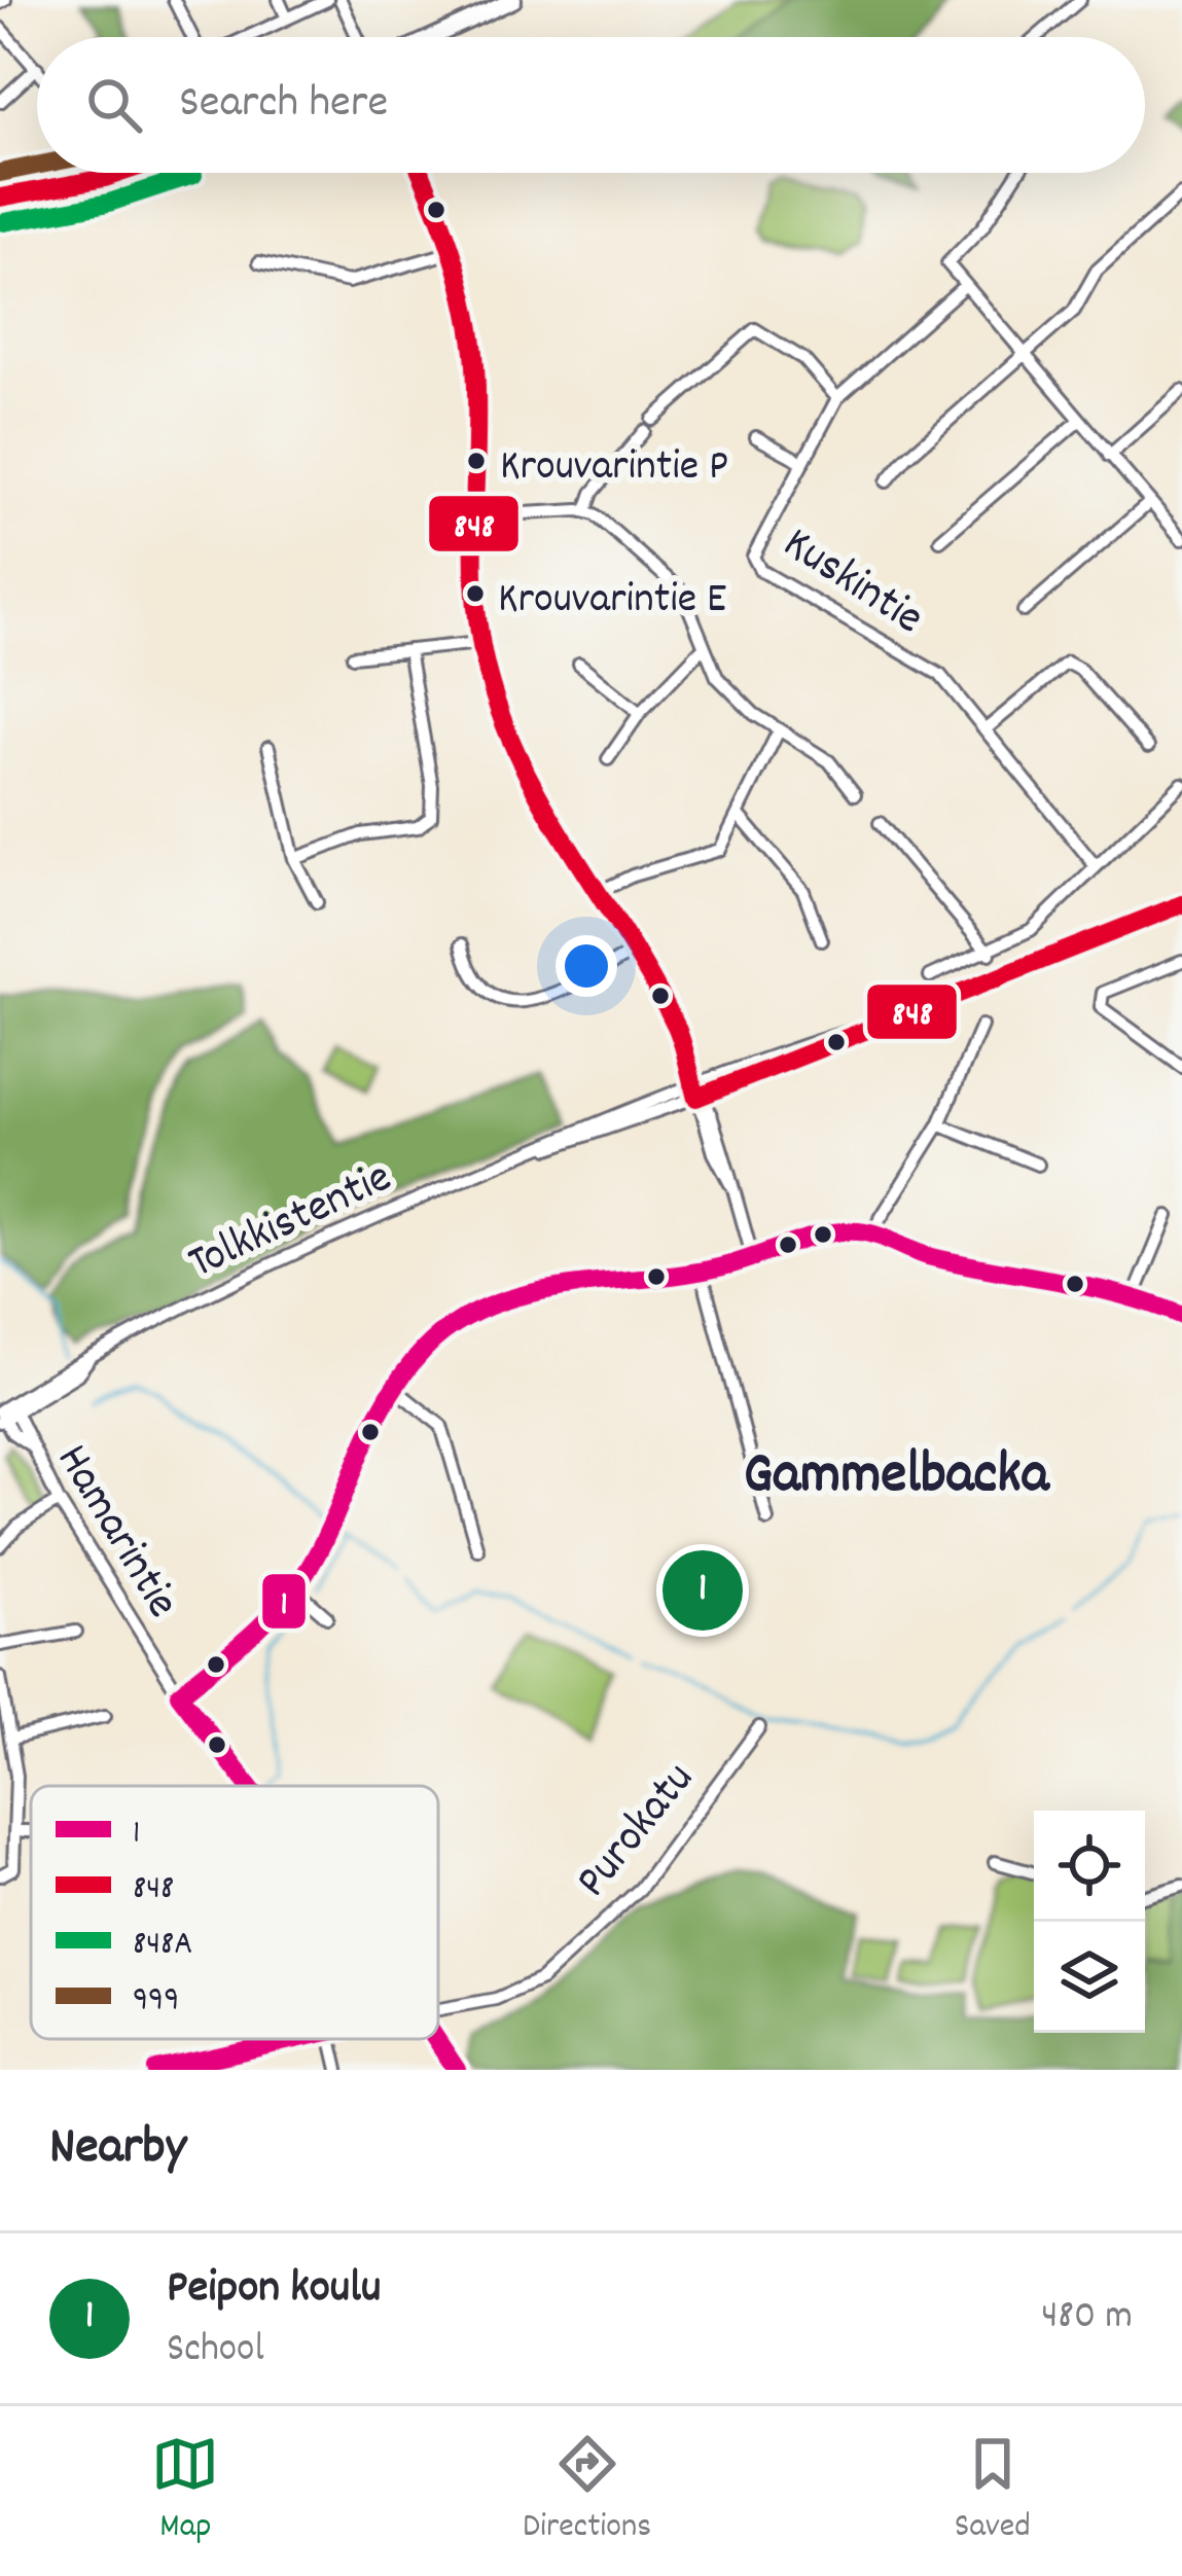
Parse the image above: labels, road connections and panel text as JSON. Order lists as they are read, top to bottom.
{
  "streets": {
    "street": [
      "Kuskintie",
      "Tolkkistentie",
      "Hamarintie",
      "Purokatu"
    ]
  },
  "crossings": [
    ["Tolkkistentie", "Hamarintie"]
  ],
  "districts": ["Gammelbacka"],
  "places": ["Krouvarintie P", "Krouvarintie E"],
  "lines": [
    "transit line 999",
    "transit line 848",
    "transit line 848A",
    "transit line 1"
  ],
  "legend": [
    "1",
    "848",
    "848A",
    "999"
  ],
  "page": {
    "search": "Search here",
    "pins": "1",
    "heading": "Nearby",
    "list": [
      {
        "mark": "1",
        "name": "Peipon koulu",
        "note": "School",
        "value": "480 m"
      }
    ],
    "nav": ["Map", "Directions", "Saved"]
  }
}
